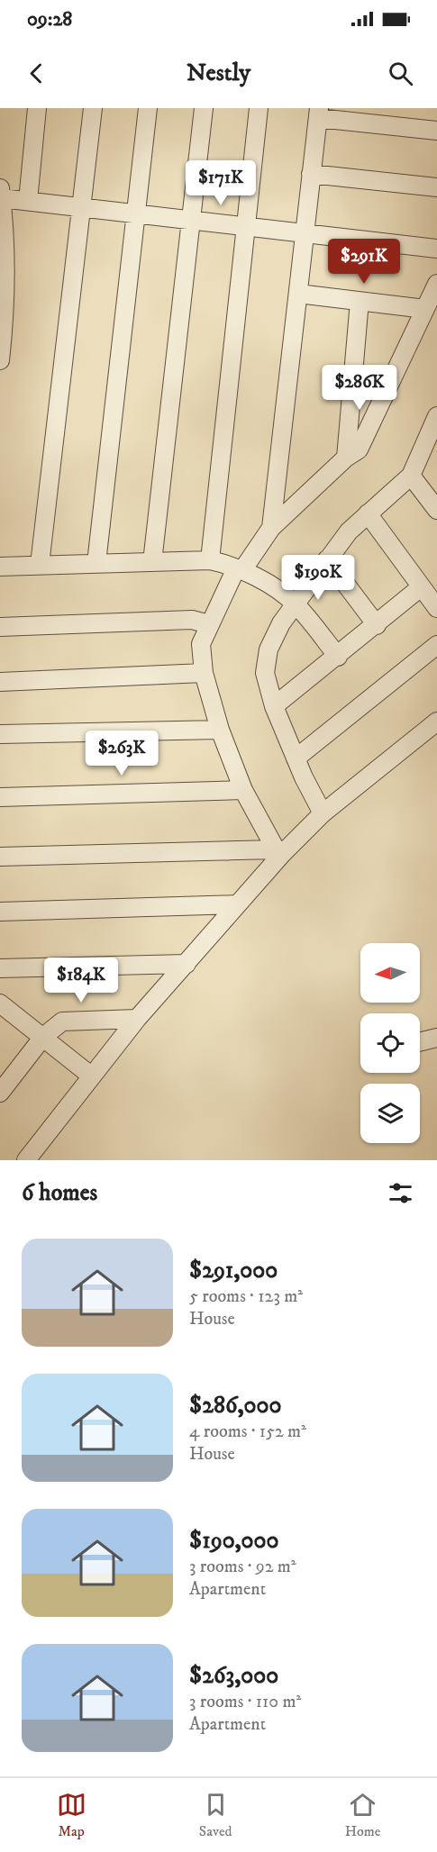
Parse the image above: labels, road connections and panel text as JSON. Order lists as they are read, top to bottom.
{
  "north": "left",
  "page": {
    "status": "09:28",
    "header": "Nestly",
    "price": [
      "$171K",
      "$291K",
      "$286K",
      "$190K",
      "$263K",
      "$184K"
    ],
    "heading": "6 homes",
    "list": [
      {
        "name": "$291,000",
        "note": "5 rooms · 123 m² · House"
      },
      {
        "name": "$286,000",
        "note": "4 rooms · 152 m² · House"
      },
      {
        "name": "$190,000",
        "note": "3 rooms · 92 m² · Apartment"
      },
      {
        "name": "$263,000",
        "note": "3 rooms · 110 m² · Apartment"
      }
    ],
    "tabs": ["Map", "Saved", "Home"]
  }
}
